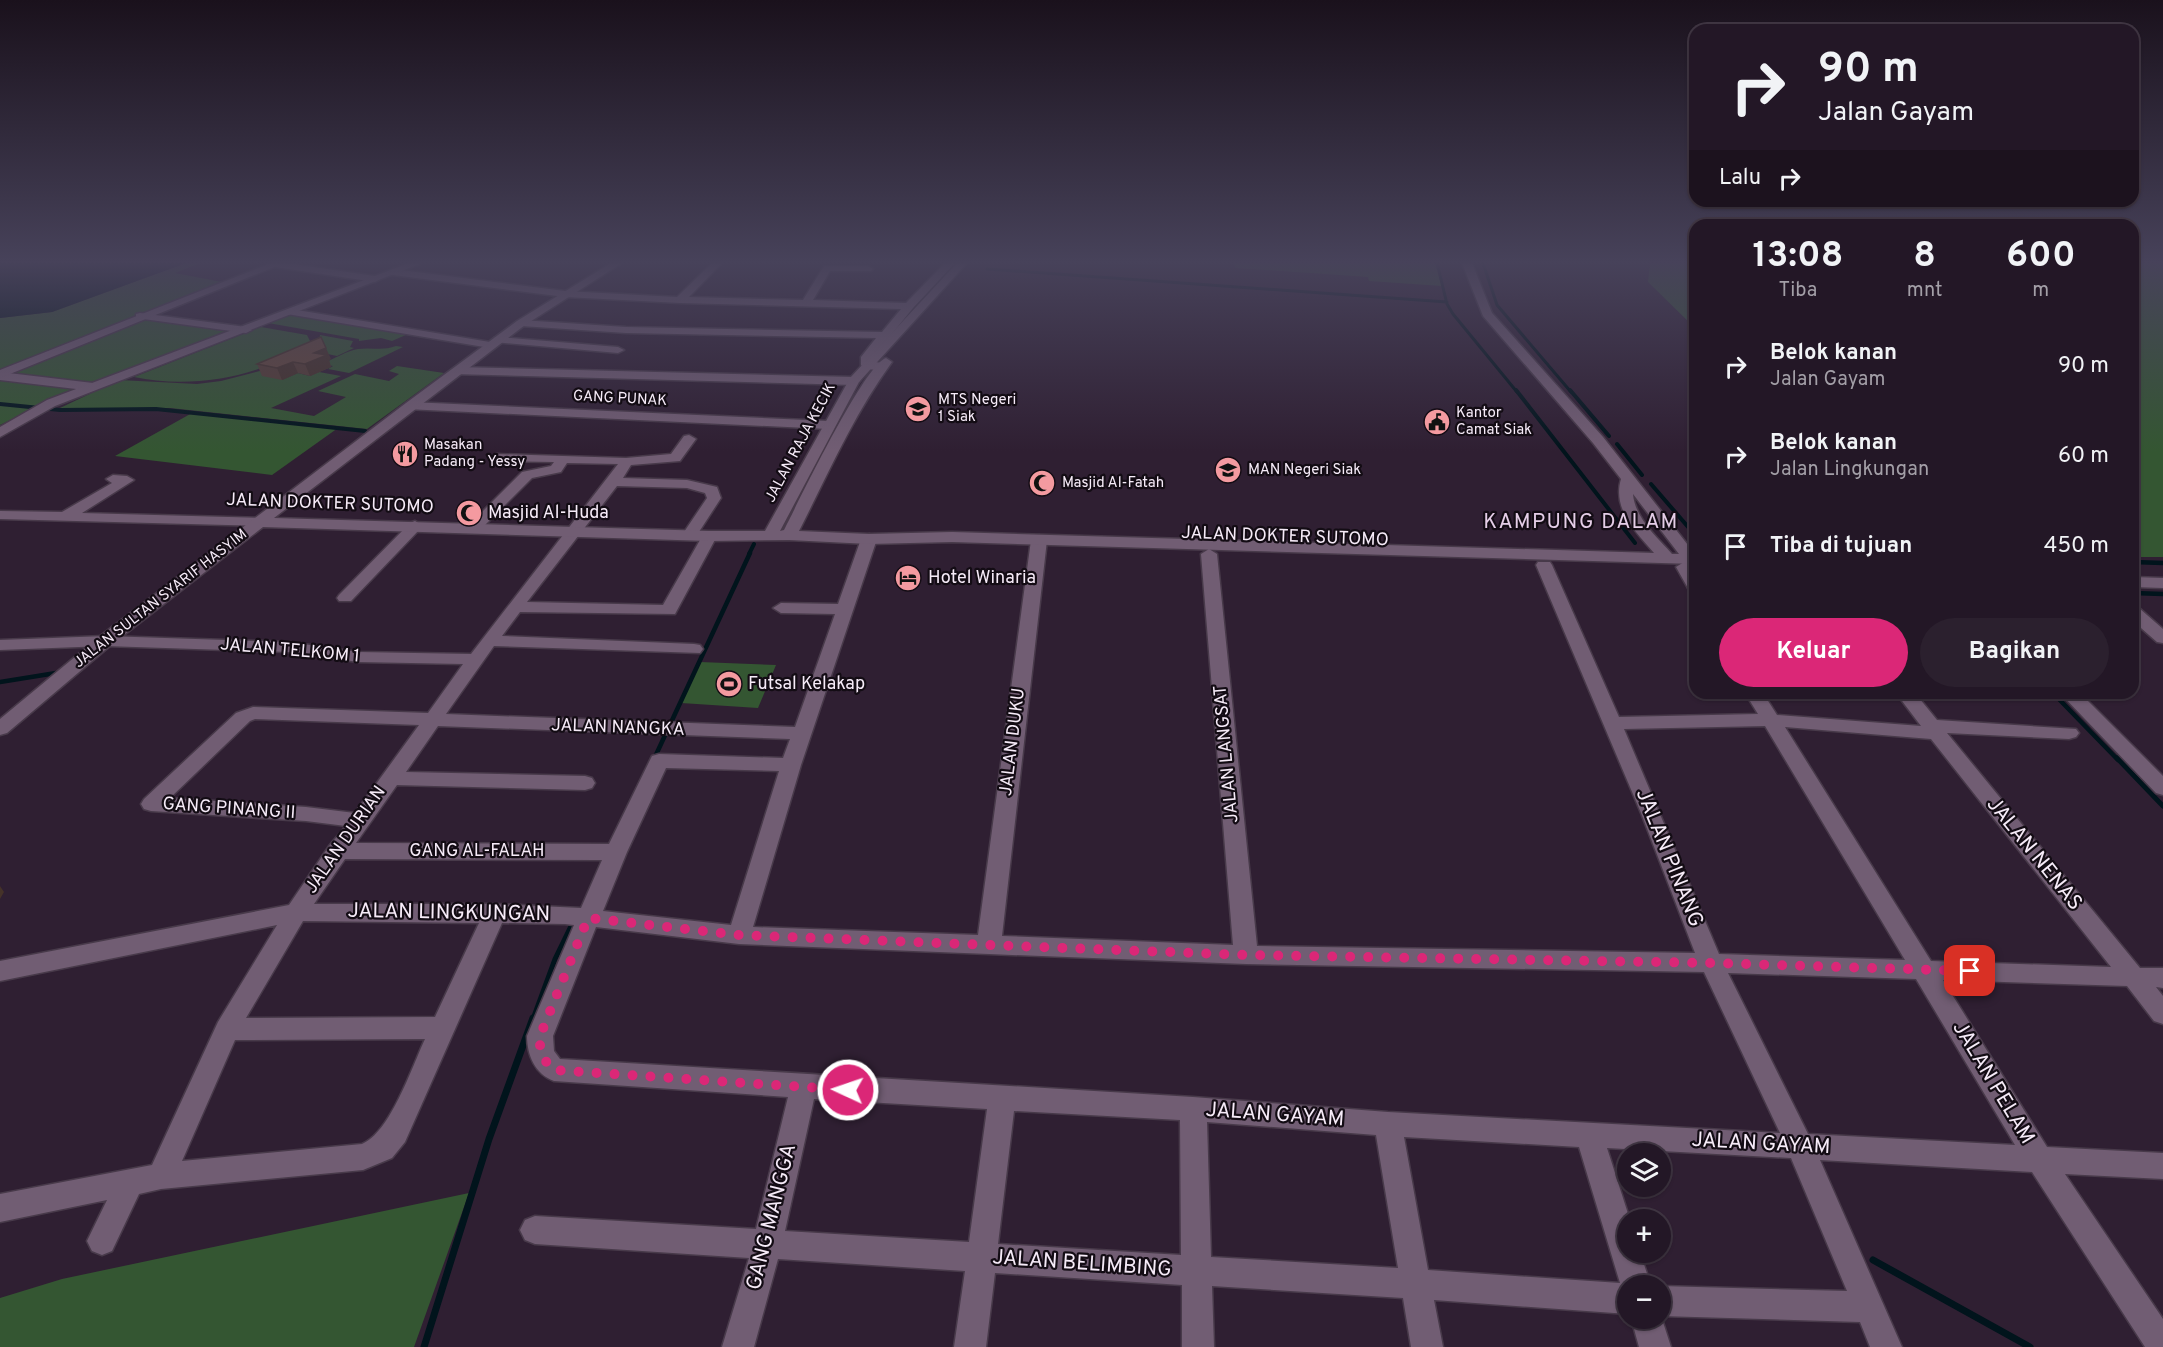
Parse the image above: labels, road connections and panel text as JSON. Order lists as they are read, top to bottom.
{
  "streets": {
    "street": [
      "GANG PUNAK",
      "JALAN RAJA KECIK",
      "JALAN DOKTER SUTOMO",
      "JALAN SULTAN SYARIF HASYIM",
      "JALAN TELKOM 1",
      "JALAN NANGKA",
      "JALAN DUKU",
      "JALAN LANGSAT",
      "GANG PINANG II",
      "JALAN DURIAN",
      "GANG AL-FALAH",
      "JALAN NENAS",
      "JALAN PINANG",
      "JALAN LINGKUNGAN",
      "JALAN PELAM",
      "JALAN GAYAM",
      "GANG MANGGA",
      "JALAN BELIMBING"
    ]
  },
  "crossings": [
    ["GANG PUNAK", "JALAN RAJA KECIK"],
    ["GANG PUNAK", "JALAN SULTAN SYARIF HASYIM"],
    ["JALAN RAJA KECIK", "JALAN DOKTER SUTOMO"],
    ["JALAN DOKTER SUTOMO", "JALAN SULTAN SYARIF HASYIM"],
    ["JALAN DOKTER SUTOMO", "JALAN DUKU"],
    ["JALAN DOKTER SUTOMO", "JALAN LANGSAT"],
    ["JALAN DOKTER SUTOMO", "JALAN DURIAN"],
    ["JALAN DOKTER SUTOMO", "JALAN PINANG"],
    ["JALAN SULTAN SYARIF HASYIM", "JALAN TELKOM 1"],
    ["JALAN TELKOM 1", "JALAN DURIAN"],
    ["JALAN NANGKA", "GANG PINANG II"],
    ["JALAN NANGKA", "JALAN DURIAN"],
    ["JALAN DUKU", "JALAN LINGKUNGAN"],
    ["JALAN LANGSAT", "JALAN LINGKUNGAN"],
    ["GANG PINANG II", "JALAN DURIAN"],
    ["JALAN DURIAN", "GANG AL-FALAH"],
    ["JALAN DURIAN", "JALAN LINGKUNGAN"],
    ["GANG AL-FALAH", "JALAN GAYAM"],
    ["JALAN NENAS", "JALAN LINGKUNGAN"],
    ["JALAN PINANG", "JALAN LINGKUNGAN"],
    ["JALAN PINANG", "JALAN GAYAM"],
    ["JALAN LINGKUNGAN", "JALAN PELAM"],
    ["JALAN LINGKUNGAN", "JALAN GAYAM"],
    ["JALAN PELAM", "JALAN GAYAM"],
    ["JALAN GAYAM", "GANG MANGGA"],
    ["GANG MANGGA", "JALAN BELIMBING"]
  ],
  "districts": ["KAMPUNG DALAM"],
  "places": {
    "school or university": ["MTS Negeri 1 Siak", "MAN Negeri Siak"],
    "public building": ["Kantor Camat Siak"],
    "restaurant": ["Masakan Padang - Yessy"],
    "mosque": ["Masjid Al-Fatah", "Masjid Al-Huda"],
    "hotel": ["Hotel Winaria"],
    "sports": ["Futsal Kelakap"]
  },
  "page": {
    "turn": ["90 m", "Jalan Gayam"],
    "then": "Lalu",
    "eta": [
      "13:08",
      "Tiba",
      "8",
      "mnt",
      "600",
      "m"
    ],
    "list": [
      {
        "name": "Belok kanan",
        "note": "Jalan Gayam",
        "value": "90 m"
      },
      {
        "name": "Belok kanan",
        "note": "Jalan Lingkungan",
        "value": "60 m"
      },
      {
        "name": "Tiba di tujuan",
        "value": "450 m"
      }
    ],
    "buttons": ["Keluar", "Bagikan"],
    "map_buttons": ["+", "−"]
  }
}
